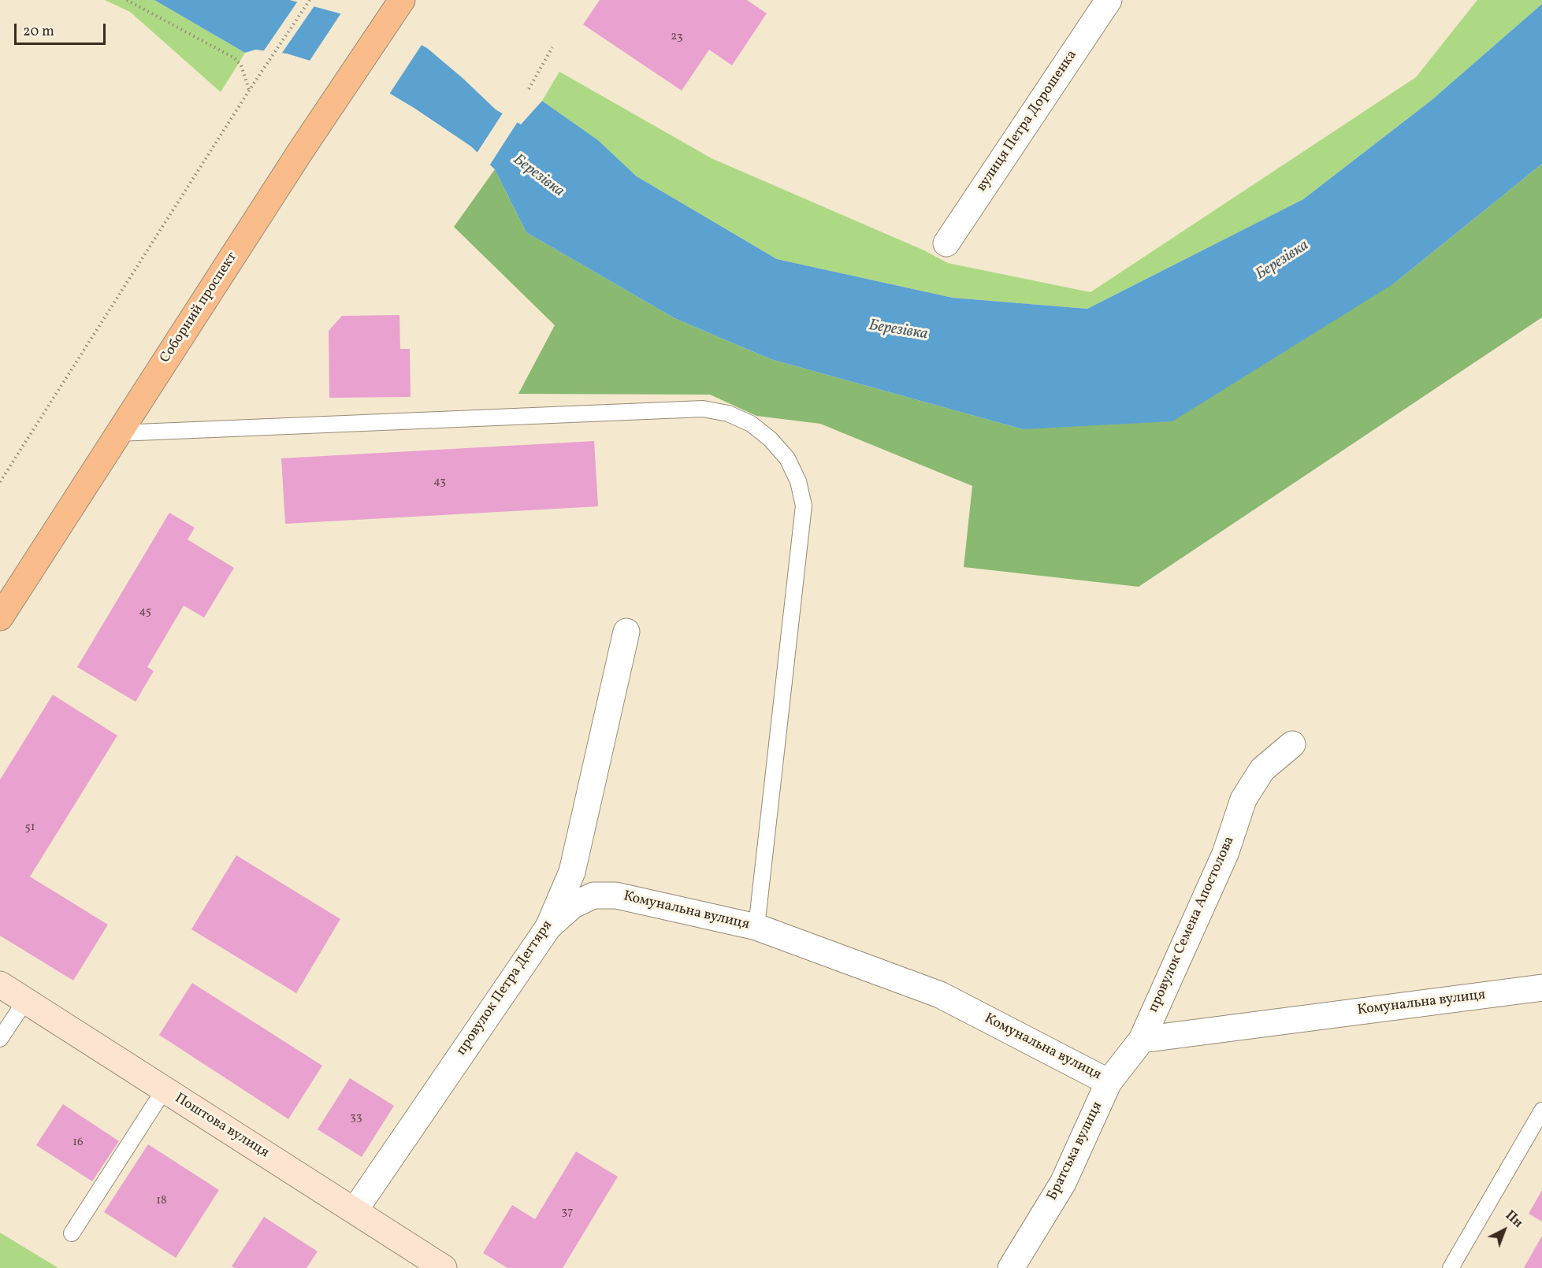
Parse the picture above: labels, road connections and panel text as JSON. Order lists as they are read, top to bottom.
{
  "streets": {
    "highway": ["Соборний проспект"],
    "street": [
      "вулиця Петра Дорошенка",
      "Комунальна вулиця",
      "провулок Семена Апостолова",
      "провулок Петра Дегтяря",
      "Поштова вулиця",
      "Братська вулиця"
    ]
  },
  "crossings": [
    ["Комунальна вулиця", "провулок Семена Апостолова"],
    ["Комунальна вулиця", "провулок Петра Дегтяря"],
    ["Комунальна вулиця", "Братська вулиця"],
    ["провулок Петра Дегтяря", "Поштова вулиця"]
  ],
  "water": ["Березівка"],
  "house_numbers": [
    "23",
    "43",
    "45",
    "51",
    "33",
    "16",
    "18",
    "37"
  ],
  "scale_bar": "20 m",
  "north": "top right"
}
